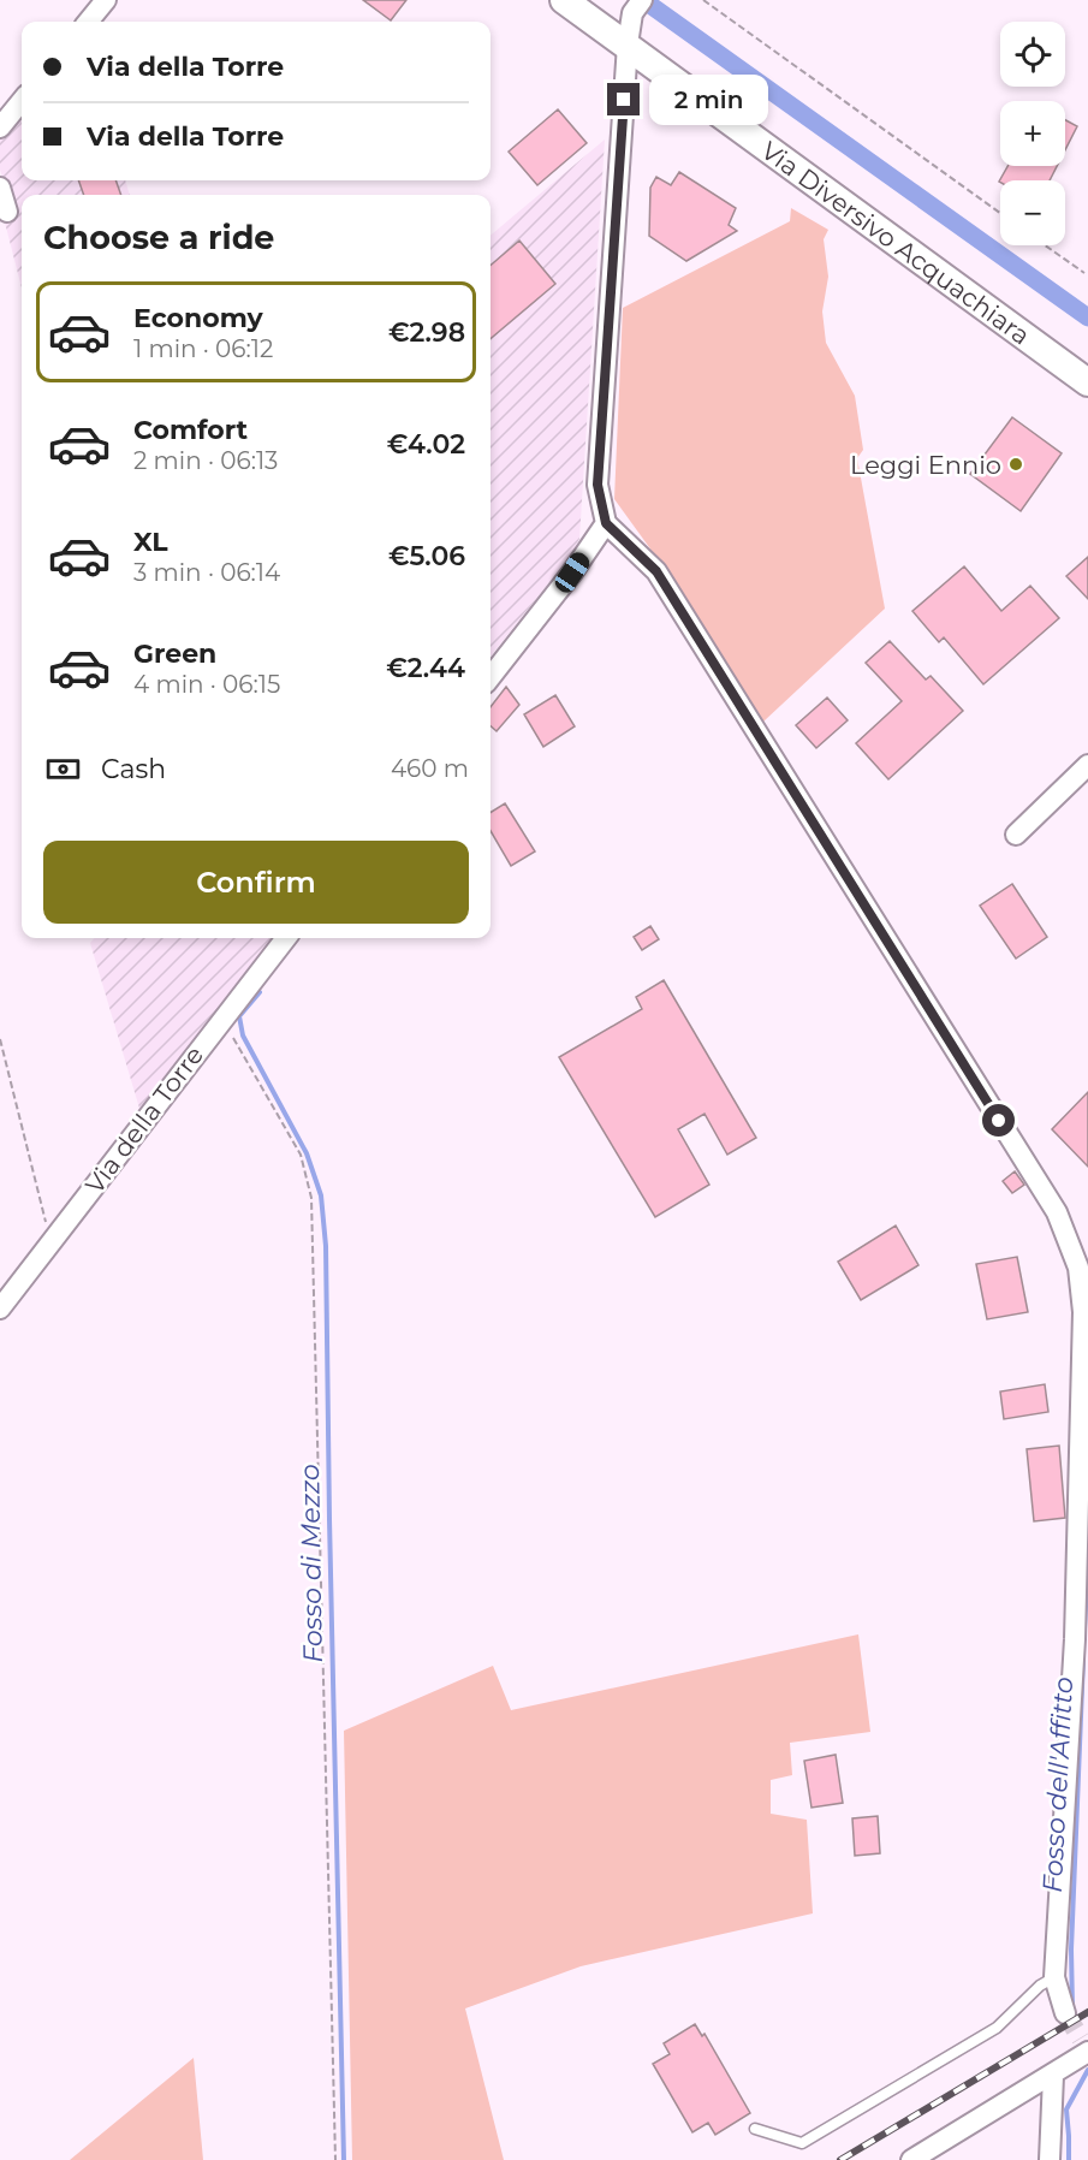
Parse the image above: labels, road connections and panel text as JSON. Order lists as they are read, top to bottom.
{
  "streets": {
    "main road": ["Via Diversivo Acquachiara"],
    "street": ["Via della Torre"]
  },
  "water": ["Fosso di Mezzo", "Fosso dell'Affitto"],
  "places": ["Leggi Ennio"],
  "page": {
    "map_buttons": ["+", "−"],
    "banner": ["Via della Torre", "Via della Torre"],
    "bubble": "2 min",
    "heading": "Choose a ride",
    "list": [
      {
        "name": "Economy",
        "note": "1 min · 06:12",
        "value": "€2.98"
      },
      {
        "name": "Comfort",
        "note": "2 min · 06:13",
        "value": "€4.02"
      },
      {
        "name": "XL",
        "note": "3 min · 06:14",
        "value": "€5.06"
      },
      {
        "name": "Green",
        "note": "4 min · 06:15",
        "value": "€2.44"
      }
    ],
    "pay": ["Cash", "460 m"],
    "buttons": "Confirm"
  }
}
